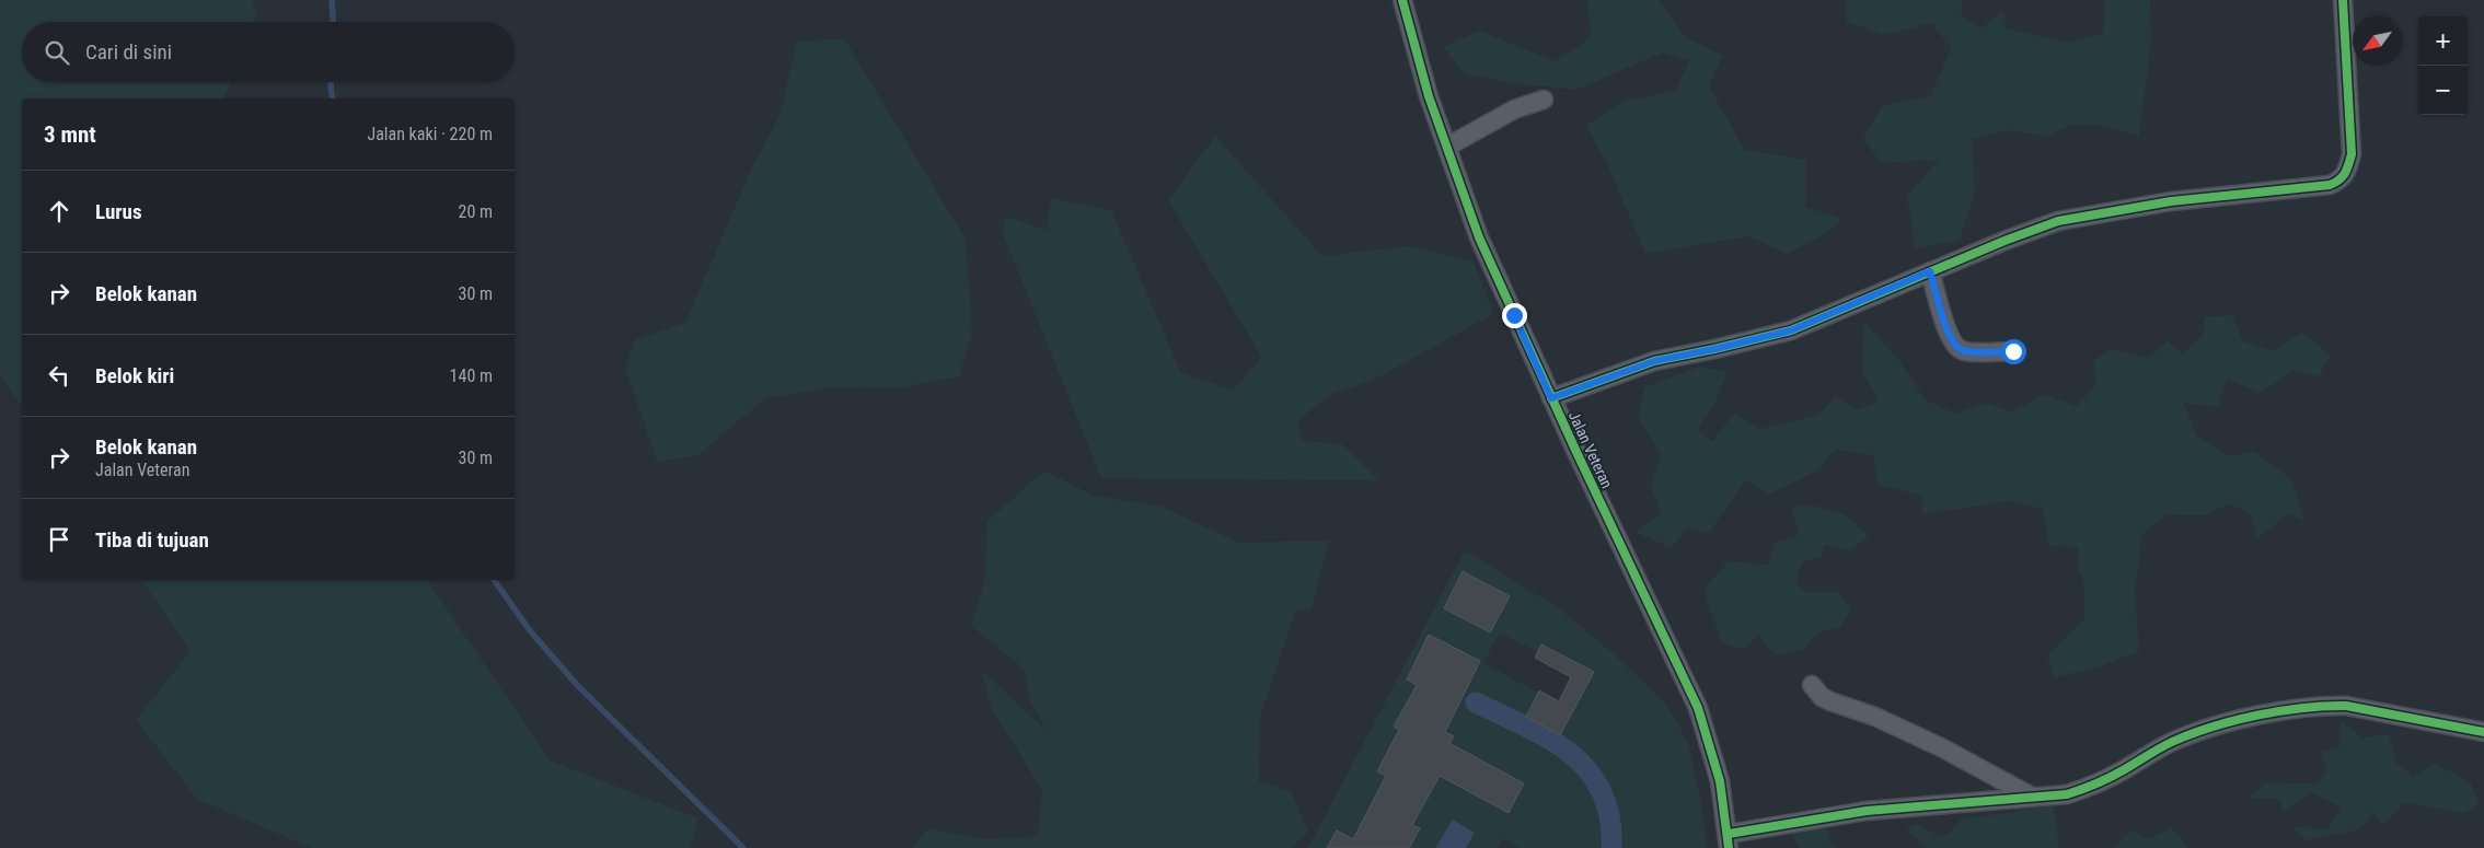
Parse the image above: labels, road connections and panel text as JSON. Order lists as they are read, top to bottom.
{
  "streets": {
    "street": ["Jalan Veteran"]
  },
  "north": "bottom left",
  "page": {
    "map_buttons": ["+", "−"],
    "search": "Cari di sini",
    "heading": ["3 mnt", "Jalan kaki · 220 m"],
    "list": [
      ["Lurus", "20 m"],
      ["Belok kanan", "30 m"],
      ["Belok kiri", "140 m"],
      ["Belok kanan", "Jalan Veteran", "30 m"],
      "Tiba di tujuan"
    ]
  }
}
